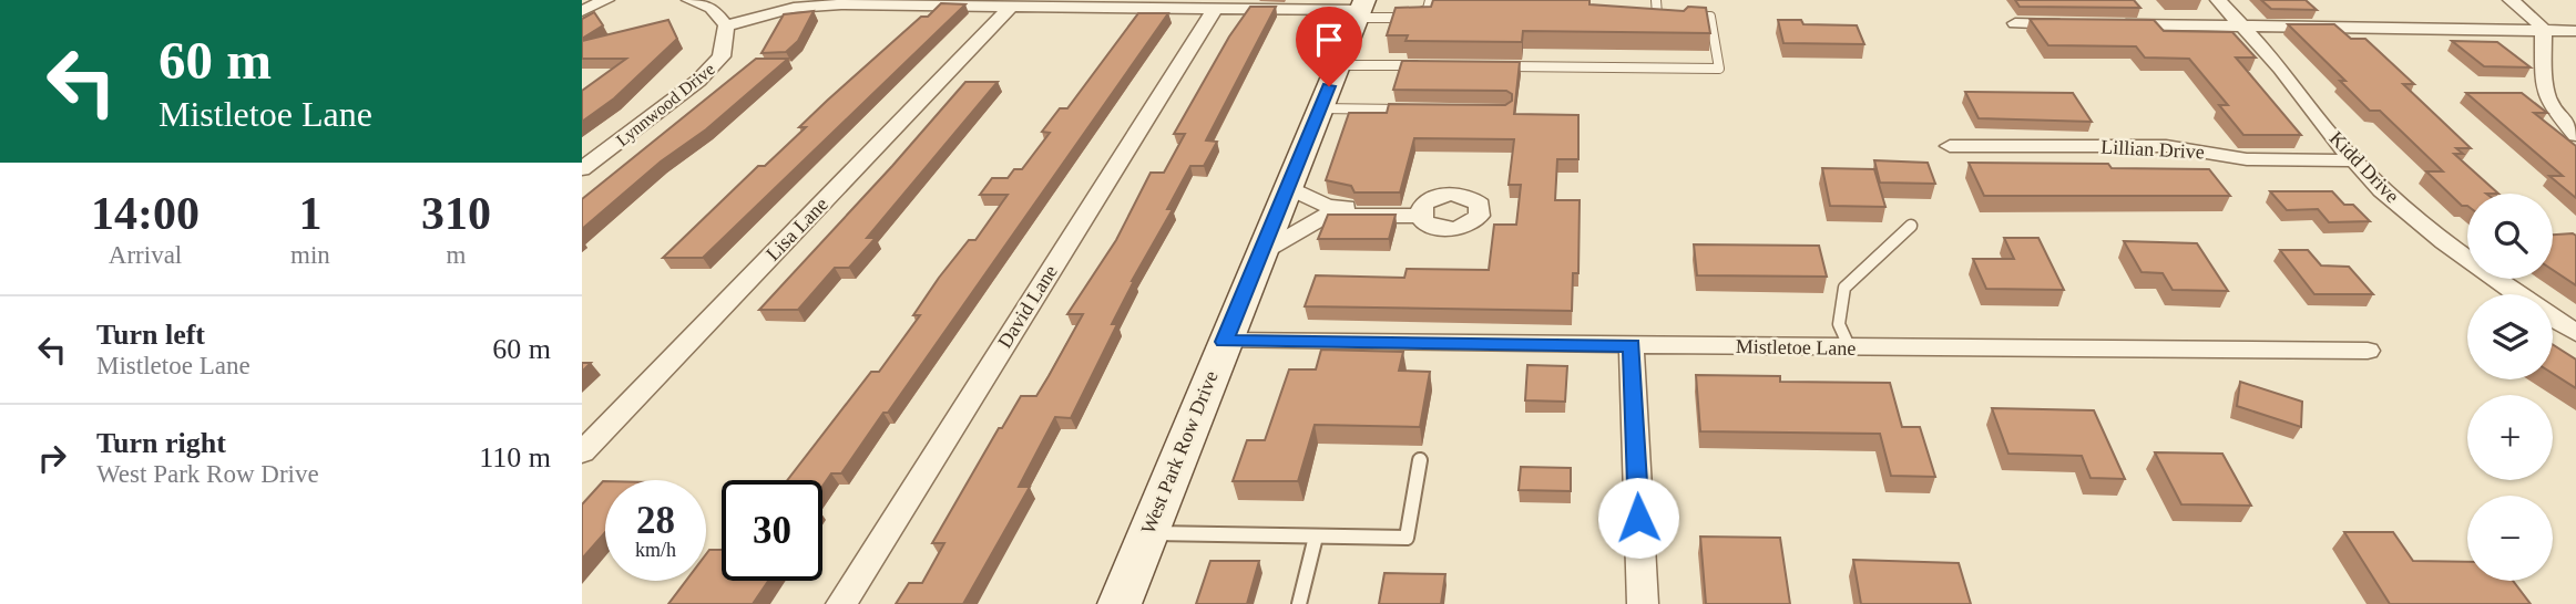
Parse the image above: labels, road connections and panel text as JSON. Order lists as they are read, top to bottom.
{
  "streets": {
    "main road": ["West Park Row Drive"],
    "street": [
      "Lynnwood Drive",
      "Lillian Drive",
      "Kidd Drive",
      "Lisa Lane",
      "David Lane",
      "Mistletoe Lane"
    ]
  },
  "crossings": [
    ["Lillian Drive", "Kidd Drive"],
    ["Mistletoe Lane", "West Park Row Drive"]
  ],
  "page": {
    "turn": ["60 m", "Mistletoe Lane"],
    "eta": [
      "14:00",
      "Arrival",
      "1",
      "min",
      "310",
      "m"
    ],
    "map_buttons": ["+", "−"],
    "list": [
      {
        "name": "Turn left",
        "note": "Mistletoe Lane",
        "value": "60 m"
      },
      {
        "name": "Turn right",
        "note": "West Park Row Drive",
        "value": "110 m"
      }
    ],
    "speed": "28 km/h",
    "limit": "30"
  }
}
